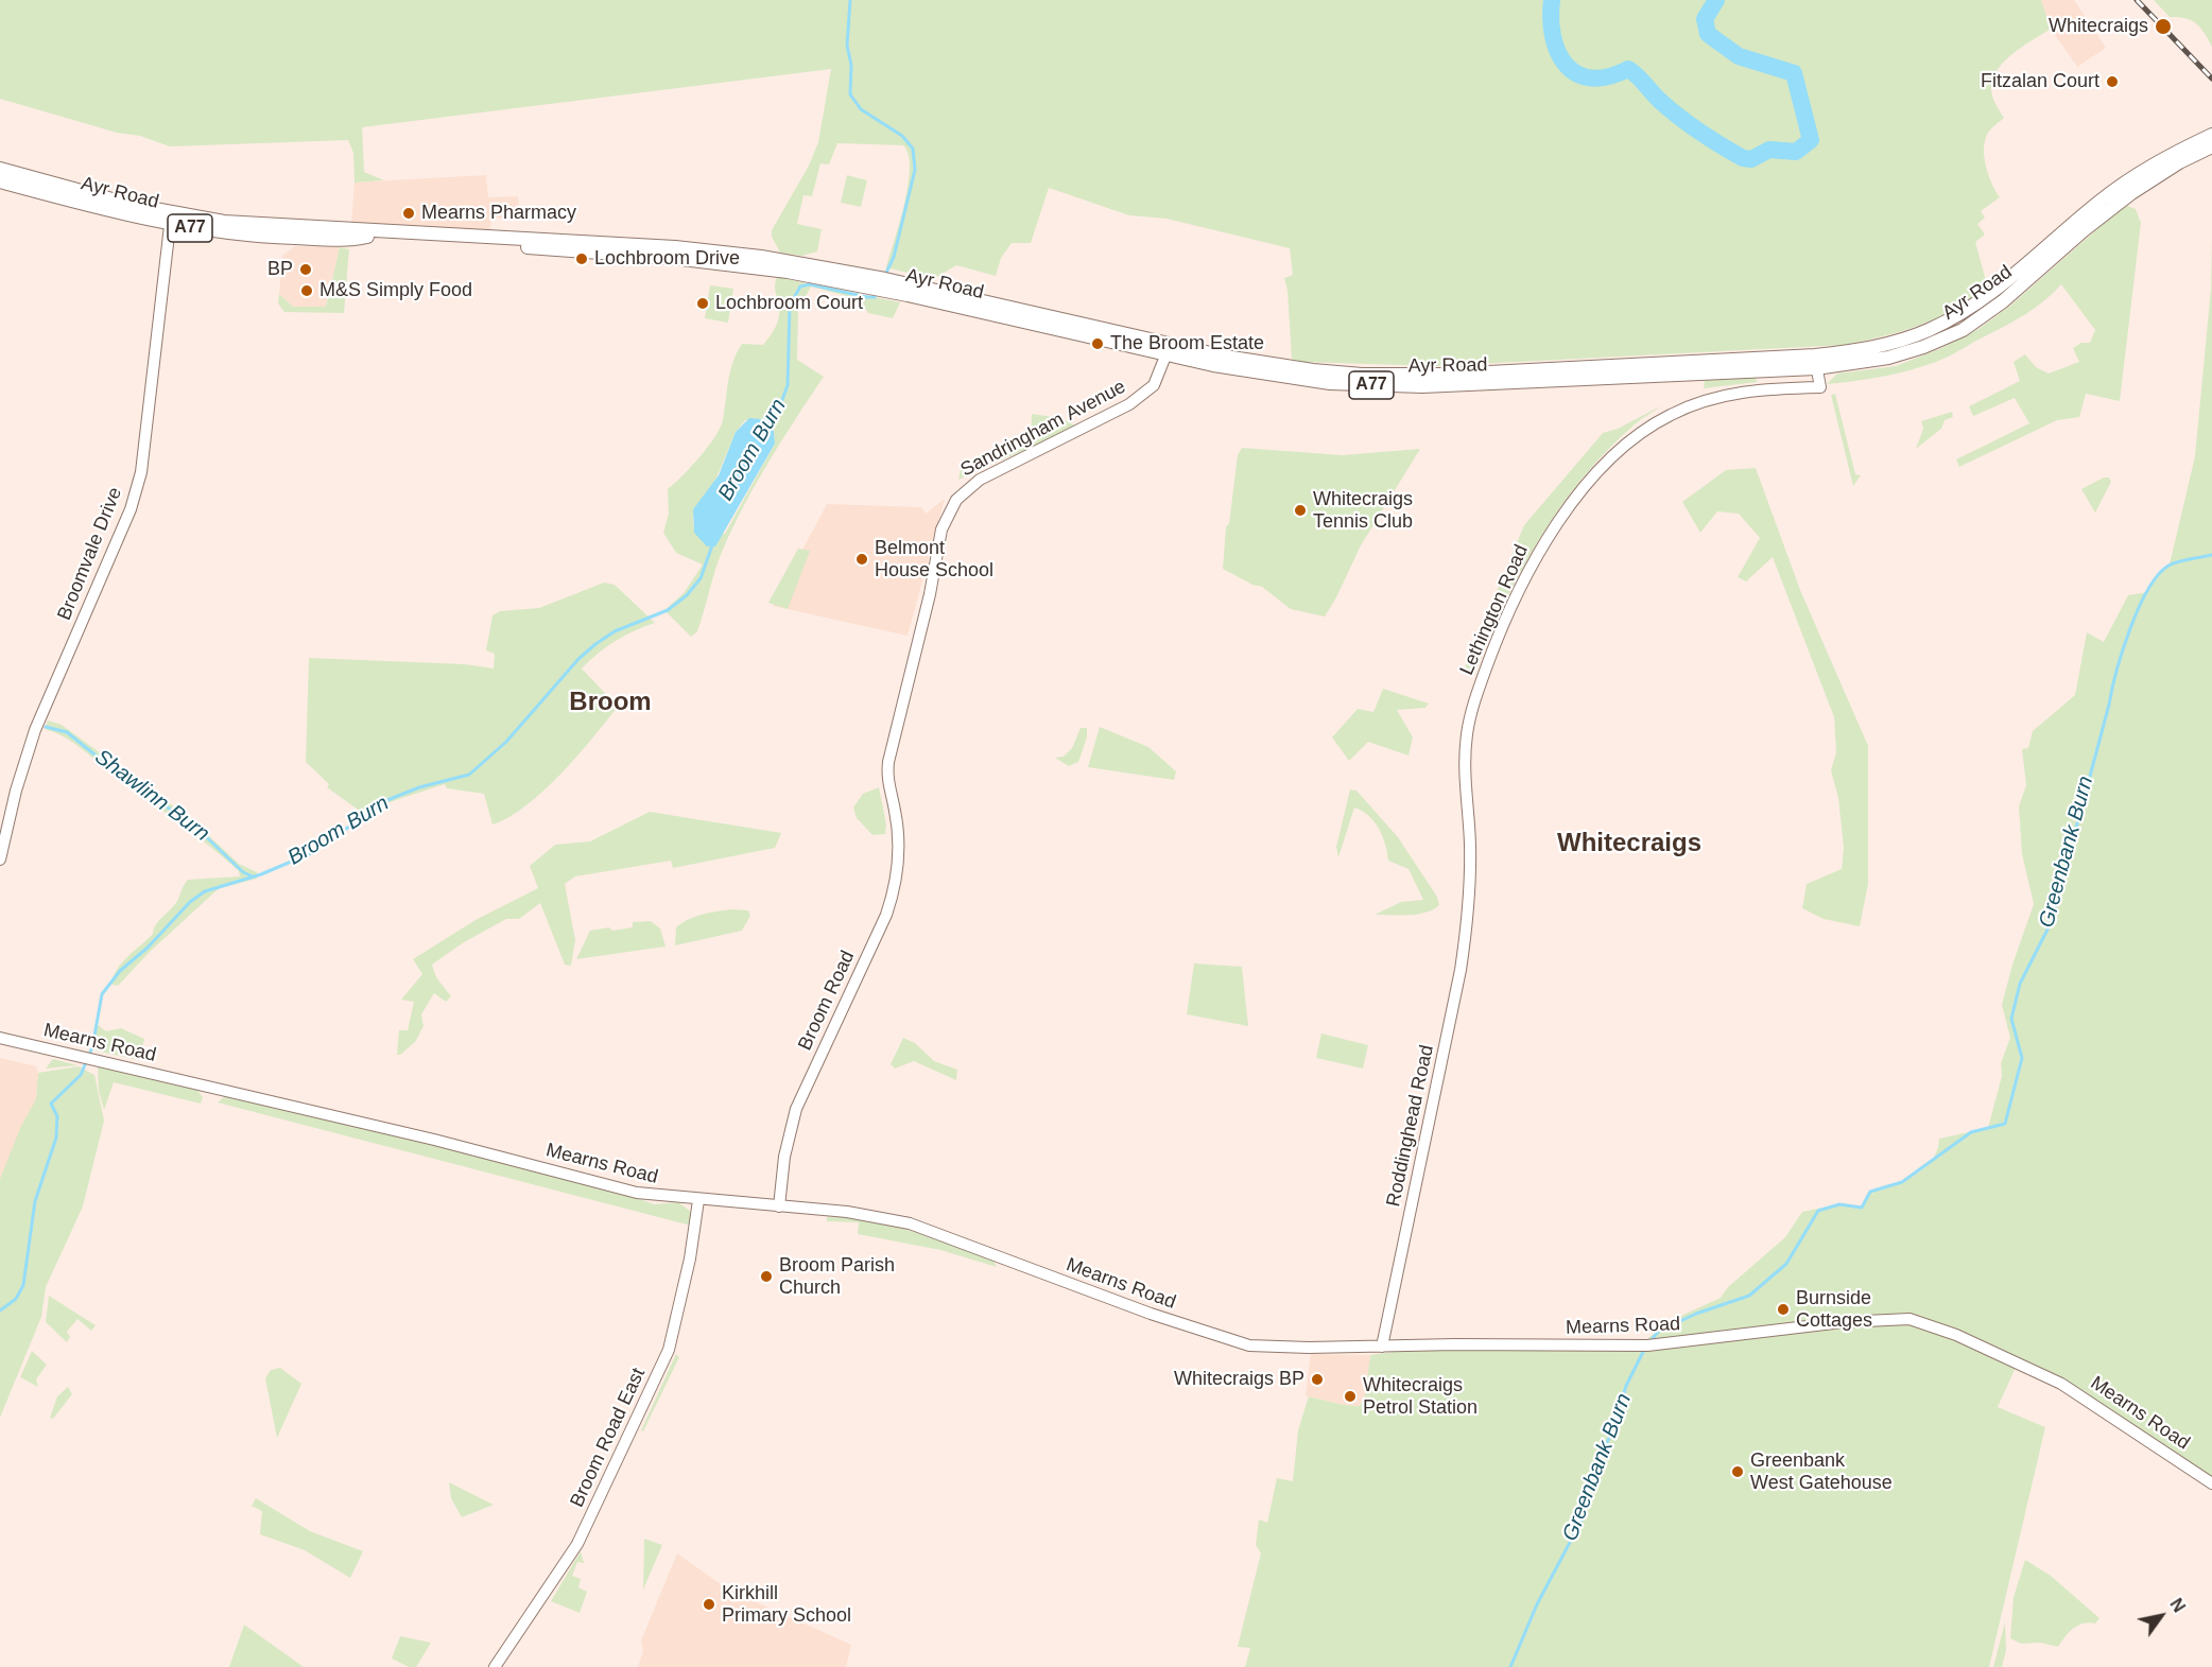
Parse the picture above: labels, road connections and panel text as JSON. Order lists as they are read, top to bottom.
{
  "streets": {
    "main road": ["Ayr Road", "A77"],
    "street": [
      "Sandringham Avenue",
      "Broomvale Drive",
      "Lethington Road",
      "Broom Road",
      "Mearns Road",
      "Roddinghead Road",
      "Broom Road East"
    ]
  },
  "crossings": [
    ["Ayr Road", "Sandringham Avenue"],
    ["Ayr Road", "Broomvale Drive"],
    ["Ayr Road", "Lethington Road"],
    ["Sandringham Avenue", "Broom Road"],
    ["Lethington Road", "Roddinghead Road"],
    ["Broom Road", "Mearns Road"],
    ["Mearns Road", "Roddinghead Road"],
    ["Mearns Road", "Broom Road East"]
  ],
  "districts": ["Broom", "Whitecraigs"],
  "water": ["Broom Burn", "Shawlinn Burn", "Greenbank Burn"],
  "places": [
    "Whitecraigs",
    "Fitzalan Court",
    "Mearns Pharmacy",
    "Lochbroom Drive",
    "BP",
    "M&S Simply Food",
    "Lochbroom Court",
    "The Broom Estate",
    "Whitecraigs Tennis Club",
    "Belmont House School",
    "Broom Parish Church",
    "Burnside Cottages",
    "Whitecraigs BP",
    "Whitecraigs Petrol Station",
    "Greenbank West Gatehouse",
    "Kirkhill Primary School"
  ],
  "north": "top right"
}
